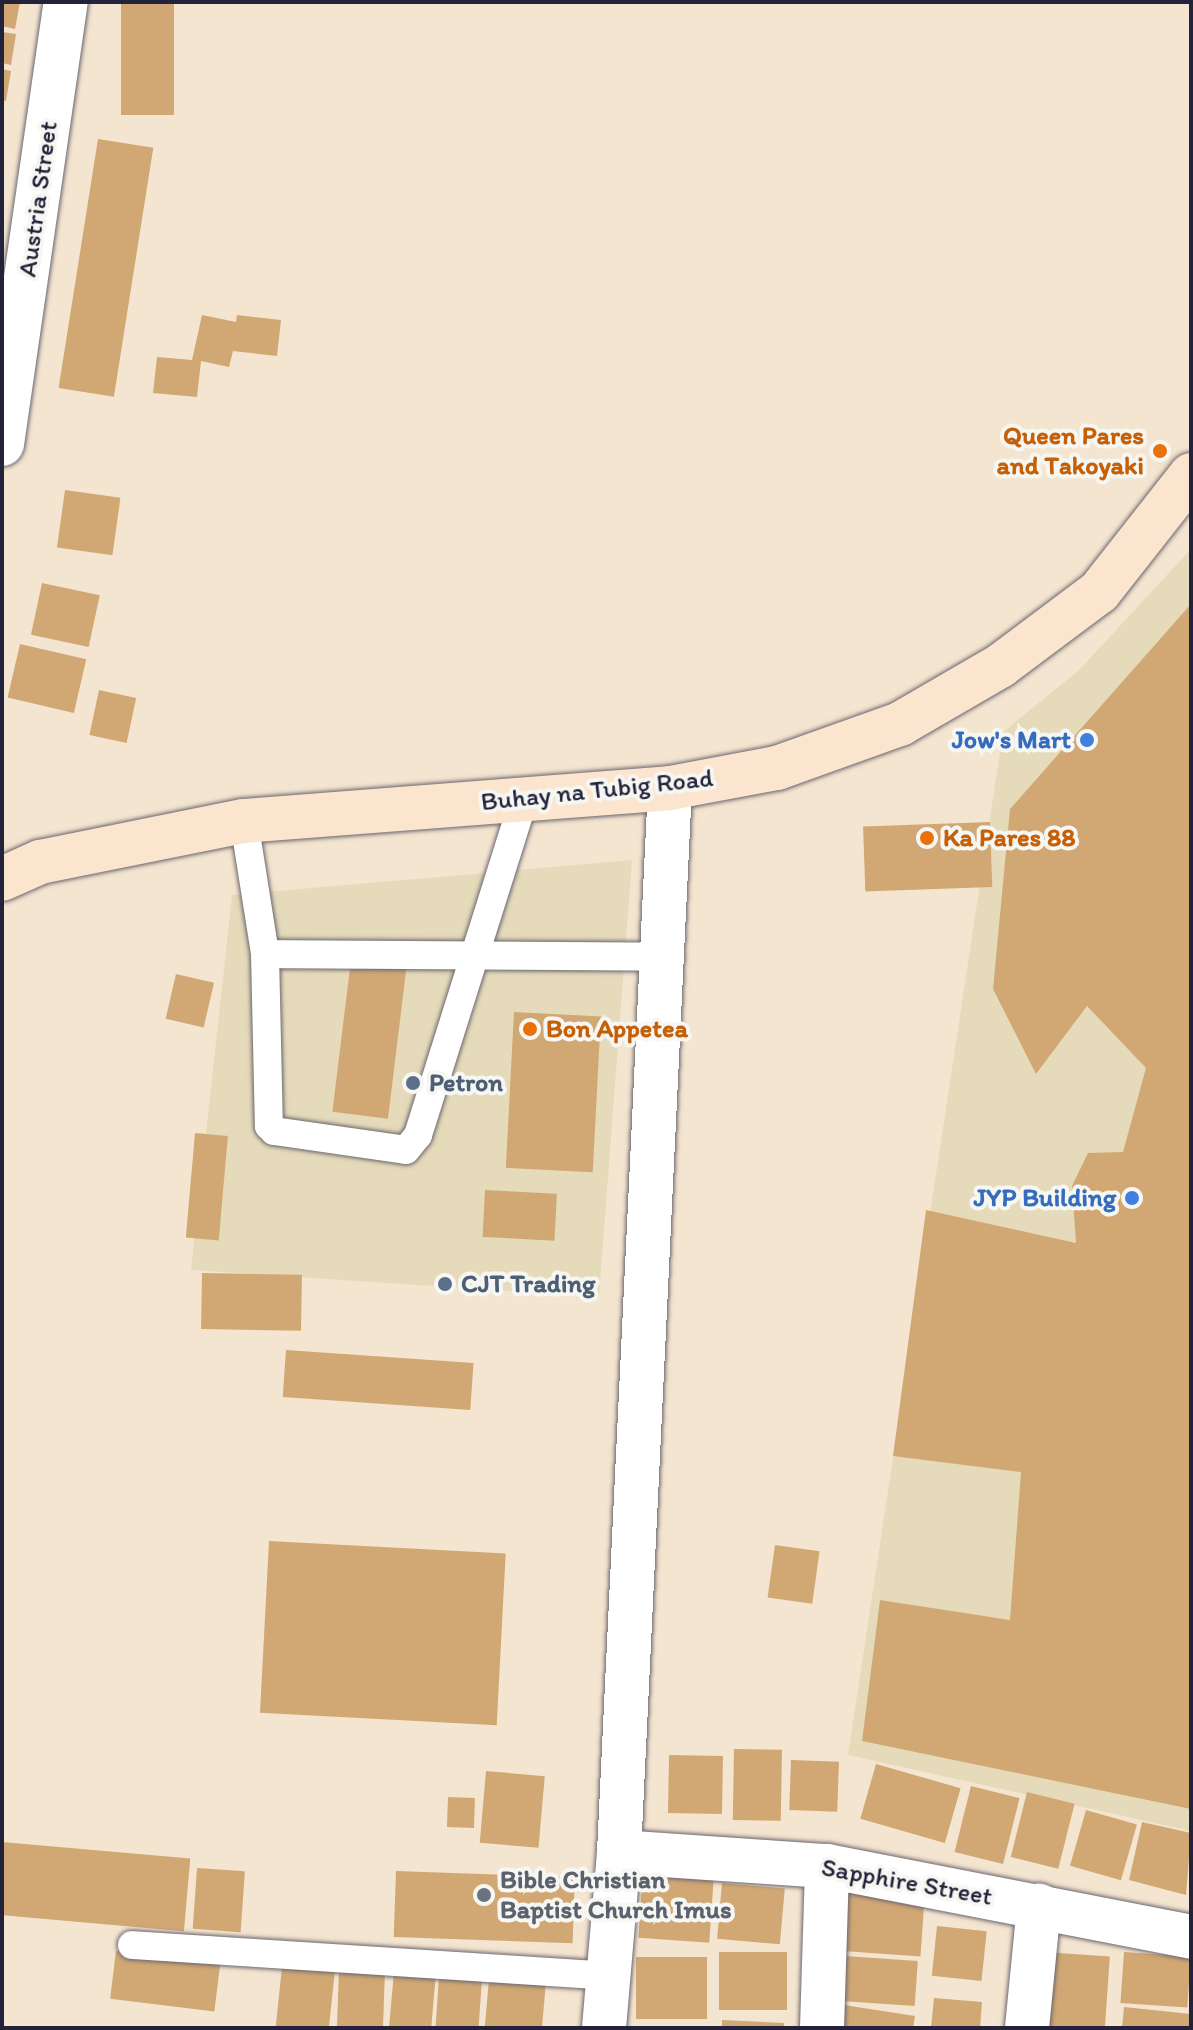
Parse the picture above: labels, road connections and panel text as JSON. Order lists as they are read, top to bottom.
{
  "streets": {
    "main road": ["Buhay na Tubig Road"],
    "street": ["Austria Street", "Sapphire Street"]
  },
  "places": [
    "Queen Pares and Takoyaki",
    "Jow's Mart",
    "Ka Pares 88",
    "Bon Appetea",
    "Petron",
    "JYP Building",
    "CJT Trading",
    "Bible Christian Baptist Church Imus"
  ]
}
